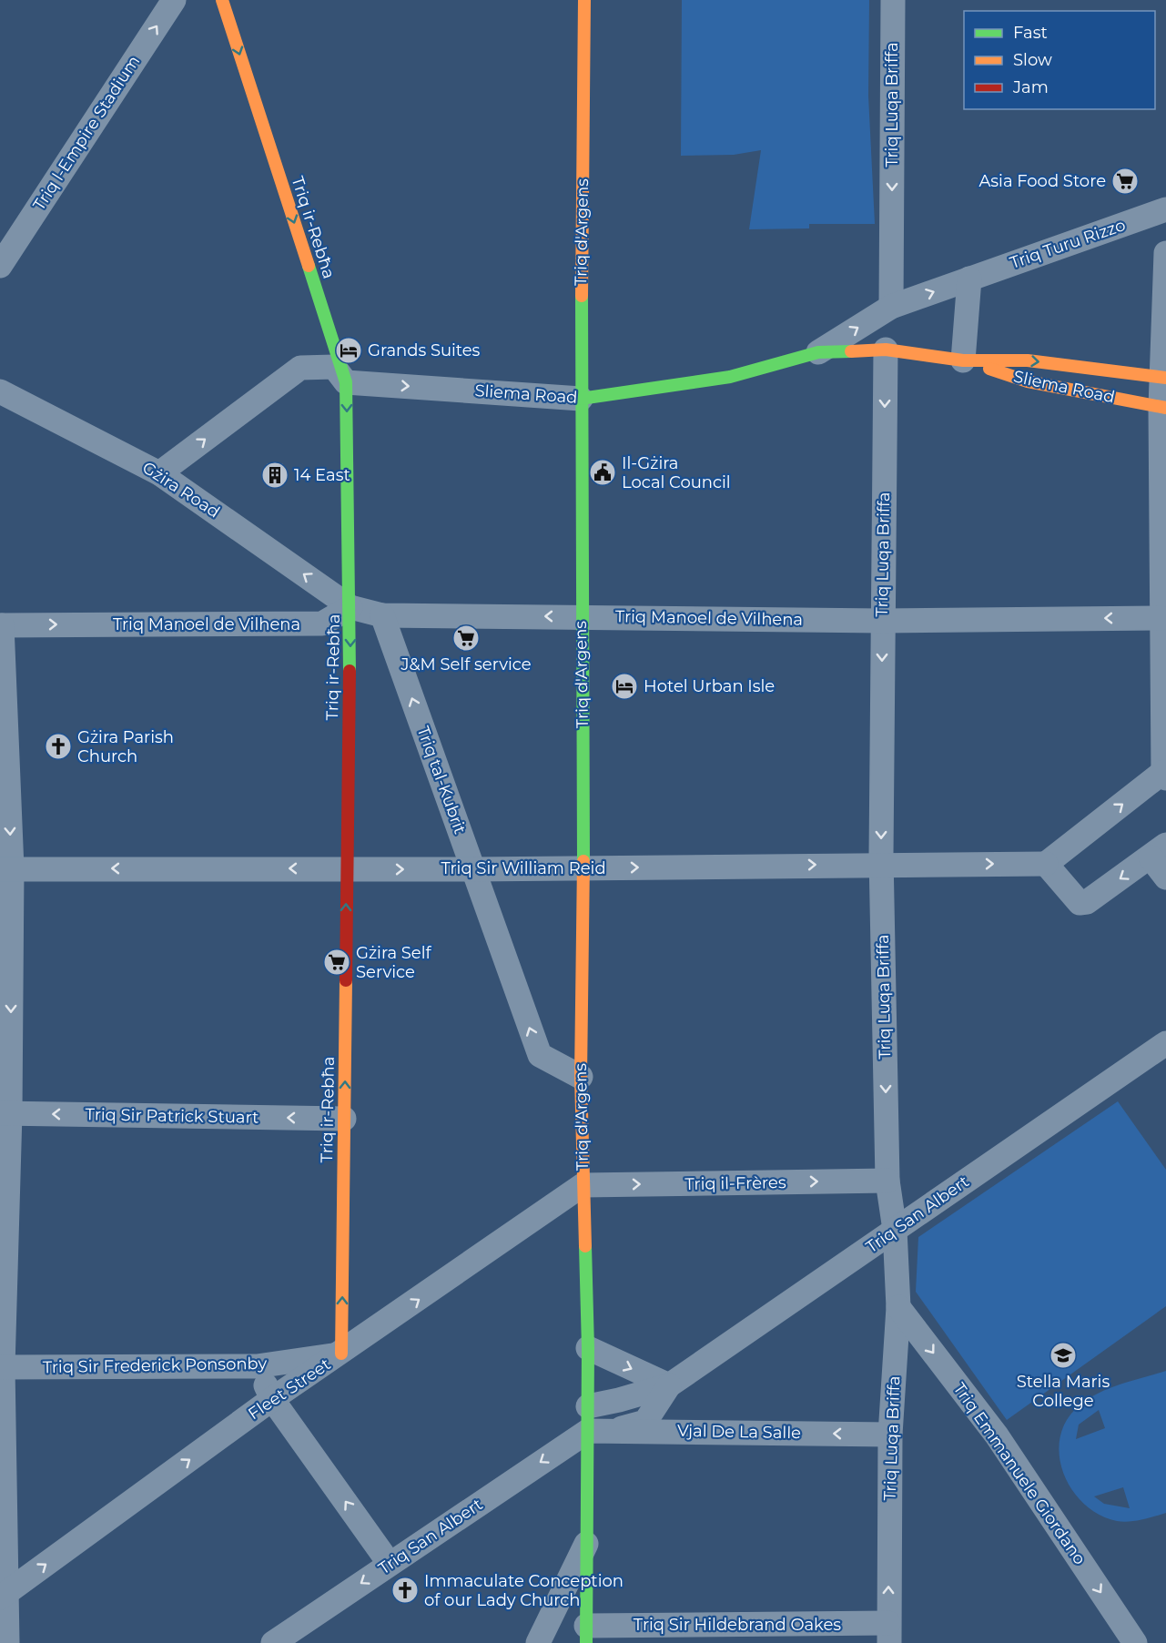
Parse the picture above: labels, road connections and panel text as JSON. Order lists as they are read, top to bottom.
{
  "streets": {
    "main road": ["Triq ir-Rebħa", "Triq d'Argens", "Sliema Road"],
    "street": [
      "Triq Luqa Briffa",
      "Triq l-Empire Stadium",
      "Triq Turu Rizzo",
      "Gżira Road",
      "Triq Manoel de Vilhena",
      "Triq tal-Kubrit",
      "Triq Sir William Reid",
      "Triq Sir Patrick Stuart",
      "Triq il-Frères",
      "Triq San Albert",
      "Triq Sir Frederick Ponsonby",
      "Fleet Street",
      "Vjal De La Salle",
      "Triq Emmanuele Giordano",
      "Triq Sir Hildebrand Oakes"
    ]
  },
  "crossings": [
    ["Triq Luqa Briffa", "Triq Turu Rizzo"],
    ["Triq Luqa Briffa", "Sliema Road"],
    ["Triq Luqa Briffa", "Triq Manoel de Vilhena"],
    ["Triq Luqa Briffa", "Triq Sir William Reid"],
    ["Triq Luqa Briffa", "Triq il-Frères"],
    ["Triq Luqa Briffa", "Triq San Albert"],
    ["Triq Luqa Briffa", "Vjal De La Salle"],
    ["Triq Luqa Briffa", "Triq Emmanuele Giordano"],
    ["Triq Luqa Briffa", "Triq Sir Hildebrand Oakes"],
    ["Triq ir-Rebħa", "Sliema Road"],
    ["Triq ir-Rebħa", "Gżira Road"],
    ["Triq ir-Rebħa", "Triq Manoel de Vilhena"],
    ["Triq ir-Rebħa", "Triq Sir William Reid"],
    ["Triq ir-Rebħa", "Triq Sir Patrick Stuart"],
    ["Triq ir-Rebħa", "Triq Sir Frederick Ponsonby"],
    ["Triq ir-Rebħa", "Fleet Street"],
    ["Triq d'Argens", "Sliema Road"],
    ["Triq d'Argens", "Triq Manoel de Vilhena"],
    ["Triq d'Argens", "Triq tal-Kubrit"],
    ["Triq d'Argens", "Triq Sir William Reid"],
    ["Triq d'Argens", "Triq il-Frères"],
    ["Triq d'Argens", "Triq San Albert"],
    ["Triq d'Argens", "Fleet Street"],
    ["Triq d'Argens", "Vjal De La Salle"],
    ["Triq d'Argens", "Triq Sir Hildebrand Oakes"],
    ["Triq Turu Rizzo", "Sliema Road"],
    ["Gżira Road", "Triq Manoel de Vilhena"],
    ["Triq Manoel de Vilhena", "Triq tal-Kubrit"],
    ["Triq tal-Kubrit", "Triq Sir William Reid"],
    ["Triq il-Frères", "Fleet Street"],
    ["Triq San Albert", "Vjal De La Salle"],
    ["Triq Sir Frederick Ponsonby", "Fleet Street"]
  ],
  "one_way": [
    "Triq l-Empire Stadium",
    "Triq Turu Rizzo",
    "Sliema Road",
    "Gżira Road",
    "Triq tal-Kubrit",
    "Triq Sir Patrick Stuart",
    "Triq il-Frères",
    "Fleet Street",
    "Vjal De La Salle",
    "Triq Emmanuele Giordano"
  ],
  "places": {
    "supermarket": ["Asia Food Store", "J&M Self service", "Gżira Self Service"],
    "hotel": ["Grands Suites", "Hotel Urban Isle"],
    "public building": ["Il-Gżira Local Council"],
    "building": ["14 East"],
    "church": ["Gżira Parish Church", "Immaculate Conception of our Lady Church"],
    "school or university": ["Stella Maris College"]
  },
  "legend": ["Fast", "Slow", "Jam"]
}
